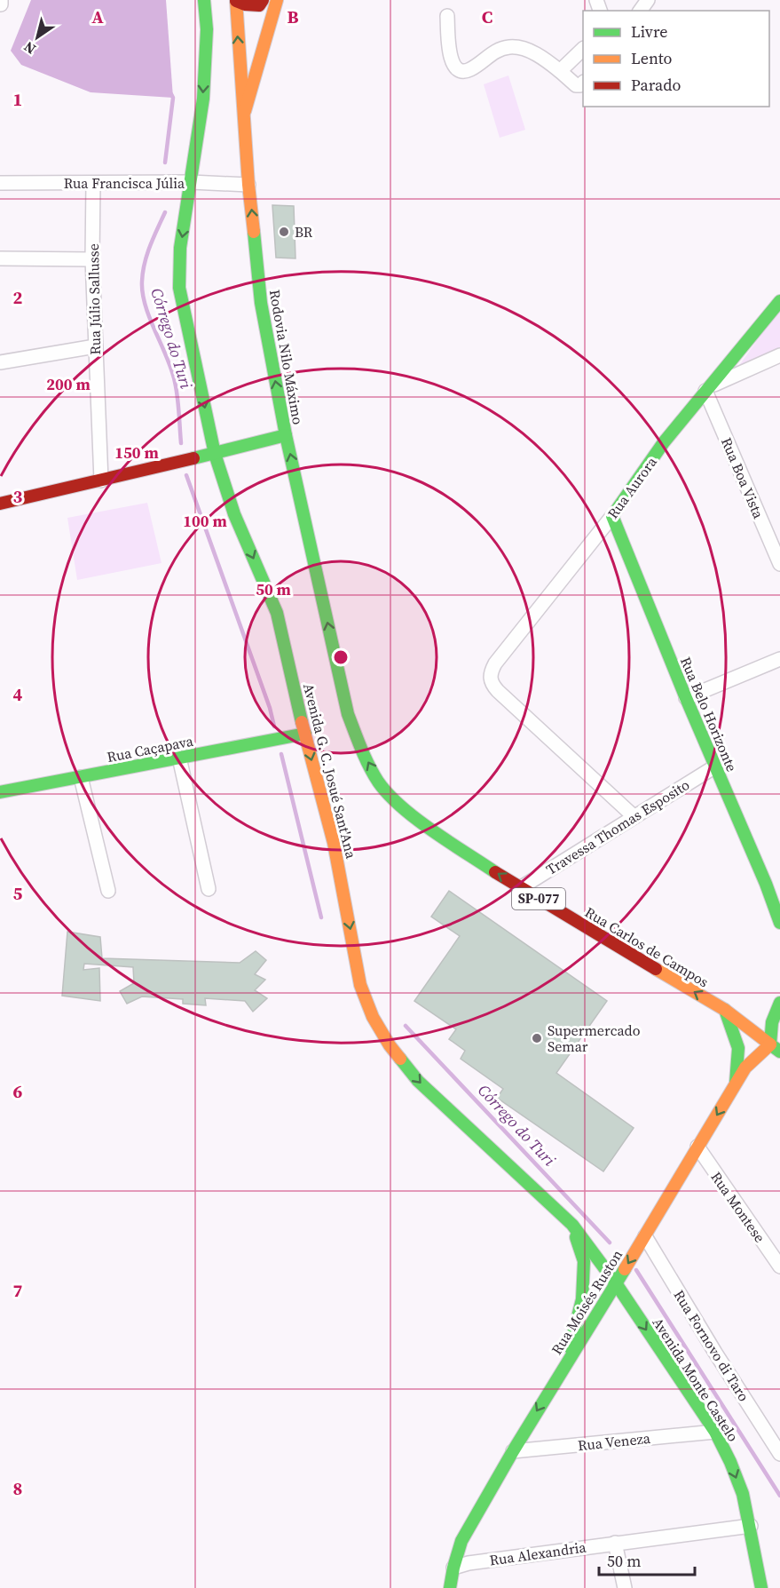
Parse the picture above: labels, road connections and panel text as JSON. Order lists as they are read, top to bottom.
{
  "streets": {
    "main road": [
      "Rodovia Nilo Máximo",
      "Rua Aurora",
      "Rua Belo Horizonte",
      "Rua Caçapava",
      "Avenida G. C. Josué Sant'Ana",
      "SP-077",
      "Rua Carlos de Campos",
      "Rua Moisés Ruston",
      "Avenida Monte Castelo"
    ],
    "street": [
      "Rua Francisca Júlia",
      "Rua Júlio Sallusse",
      "Rua Boa Vista",
      "Travessa Thomas Esposito",
      "Rua Montese",
      "Rua Fornovo di Taro",
      "Rua Veneza",
      "Rua Alexandria"
    ]
  },
  "crossings": [
    ["Rua Francisca Júlia", "Rua Júlio Sallusse"],
    ["Rua Francisca Júlia", "Rodovia Nilo Máximo"],
    ["Rua Francisca Júlia", "Avenida G. C. Josué Sant'Ana"],
    ["Rodovia Nilo Máximo", "Rua Carlos de Campos"],
    ["Rua Boa Vista", "Rua Aurora"],
    ["Rua Aurora", "Rua Belo Horizonte"],
    ["Rua Aurora", "Travessa Thomas Esposito"],
    ["Rua Belo Horizonte", "Travessa Thomas Esposito"],
    ["Rua Caçapava", "Avenida G. C. Josué Sant'Ana"],
    ["Avenida G. C. Josué Sant'Ana", "Rua Moisés Ruston"],
    ["Avenida G. C. Josué Sant'Ana", "Avenida Monte Castelo"],
    ["Travessa Thomas Esposito", "Rua Carlos de Campos"],
    ["Rua Carlos de Campos", "Rua Moisés Ruston"],
    ["Rua Montese", "Rua Moisés Ruston"],
    ["Rua Moisés Ruston", "Rua Fornovo di Taro"],
    ["Rua Moisés Ruston", "Avenida Monte Castelo"],
    ["Rua Moisés Ruston", "Rua Veneza"],
    ["Rua Moisés Ruston", "Rua Alexandria"],
    ["Avenida Monte Castelo", "Rua Veneza"],
    ["Avenida Monte Castelo", "Rua Alexandria"]
  ],
  "one_way": [
    "Rodovia Nilo Máximo",
    "Avenida G. C. Josué Sant'Ana",
    "Rua Carlos de Campos",
    "Rua Moisés Ruston",
    "Avenida Monte Castelo"
  ],
  "water": ["Córrego do Turi"],
  "places": ["BR", "Supermercado Semar"],
  "legend": ["Livre", "Lento", "Parado"],
  "scale_bar": "50 m",
  "north": "bottom left",
  "grid": {
    "columns": ["A", "B", "C"],
    "rows": [
      "1",
      "2",
      "3",
      "4",
      "5",
      "6",
      "7",
      "8"
    ]
  },
  "rings": [
    "200 m",
    "150 m",
    "100 m",
    "50 m"
  ]
}
